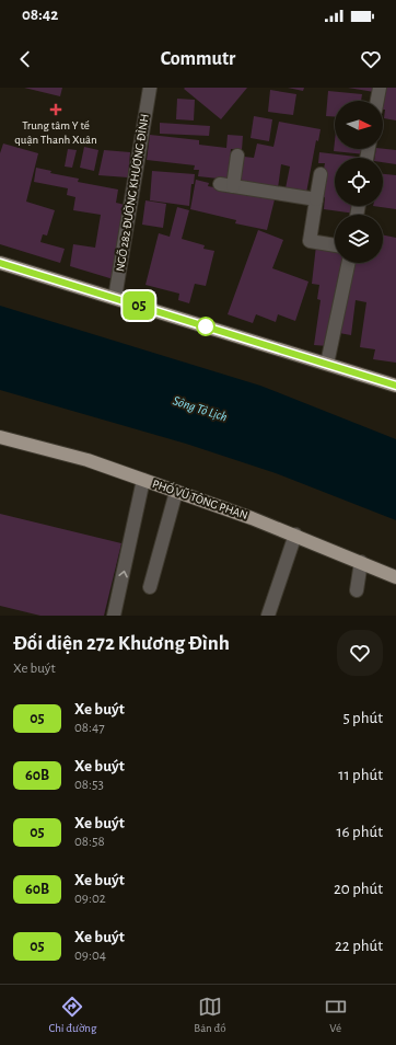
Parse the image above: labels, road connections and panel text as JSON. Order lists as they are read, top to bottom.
{
  "streets": {
    "main road": ["PHỐ VŨ TÔNG PHAN"],
    "lane": ["NGÕ 282 ĐƯỜNG KHƯƠNG ĐÌNH"]
  },
  "water": ["Sông Tô Lịch"],
  "places": {
    "health": ["Trung tâm Y tế quận Thanh Xuân"]
  },
  "lines": ["bus line 05"],
  "north": "right",
  "page": {
    "status": "08:42",
    "header": "Commutr",
    "on_map": "05",
    "heading": ["Đối diện 272 Khương Đình", "Xe buýt"],
    "list": [
      {
        "mark": "05",
        "name": "Xe buýt",
        "note": "08:47",
        "value": "5 phút"
      },
      {
        "mark": "60B",
        "name": "Xe buýt",
        "note": "08:53",
        "value": "11 phút"
      },
      {
        "mark": "05",
        "name": "Xe buýt",
        "note": "08:58",
        "value": "16 phút"
      },
      {
        "mark": "60B",
        "name": "Xe buýt",
        "note": "09:02",
        "value": "20 phút"
      },
      {
        "mark": "05",
        "name": "Xe buýt",
        "note": "09:04",
        "value": "22 phút"
      }
    ],
    "tabs": ["Chỉ đường", "Bản đồ", "Vé"]
  }
}
